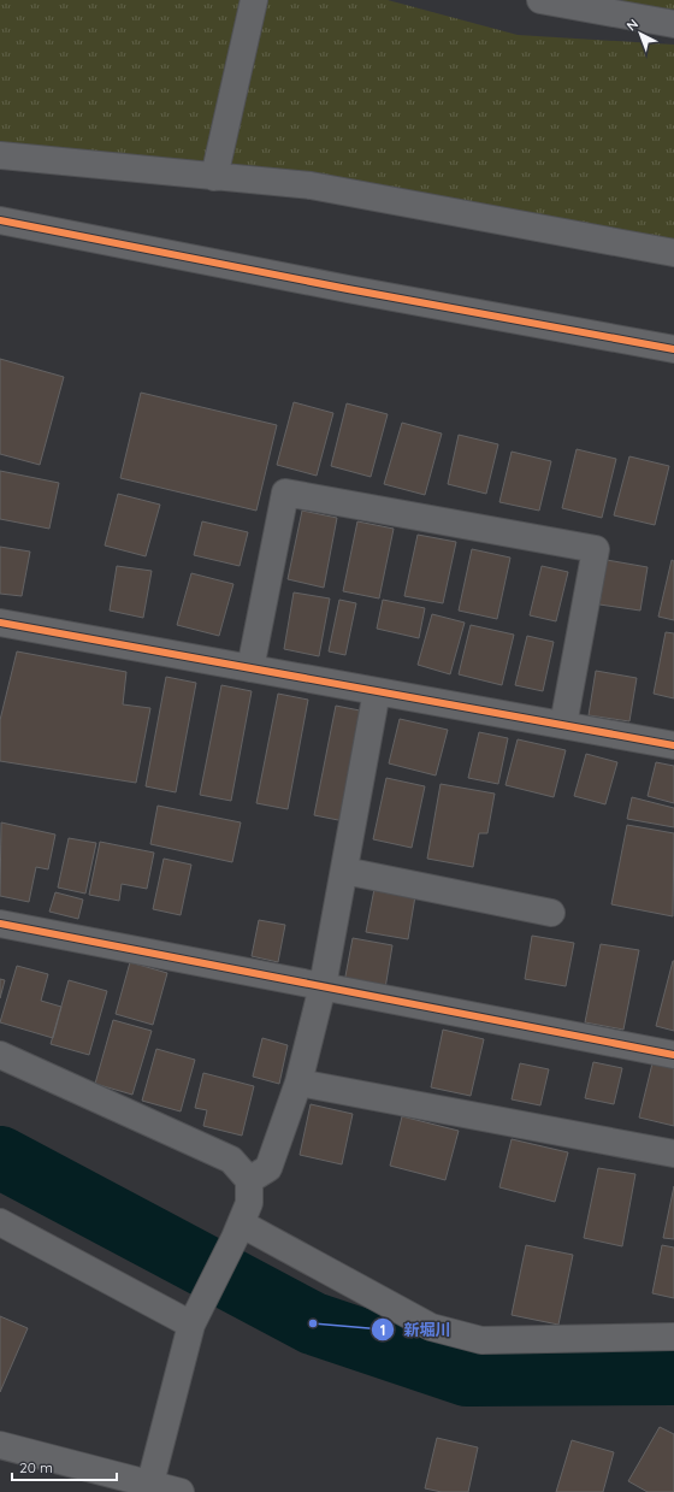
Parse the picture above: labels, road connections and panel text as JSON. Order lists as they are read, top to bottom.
{
  "places": ["新堀川"],
  "scale_bar": "20 m",
  "north": "top left"
}
